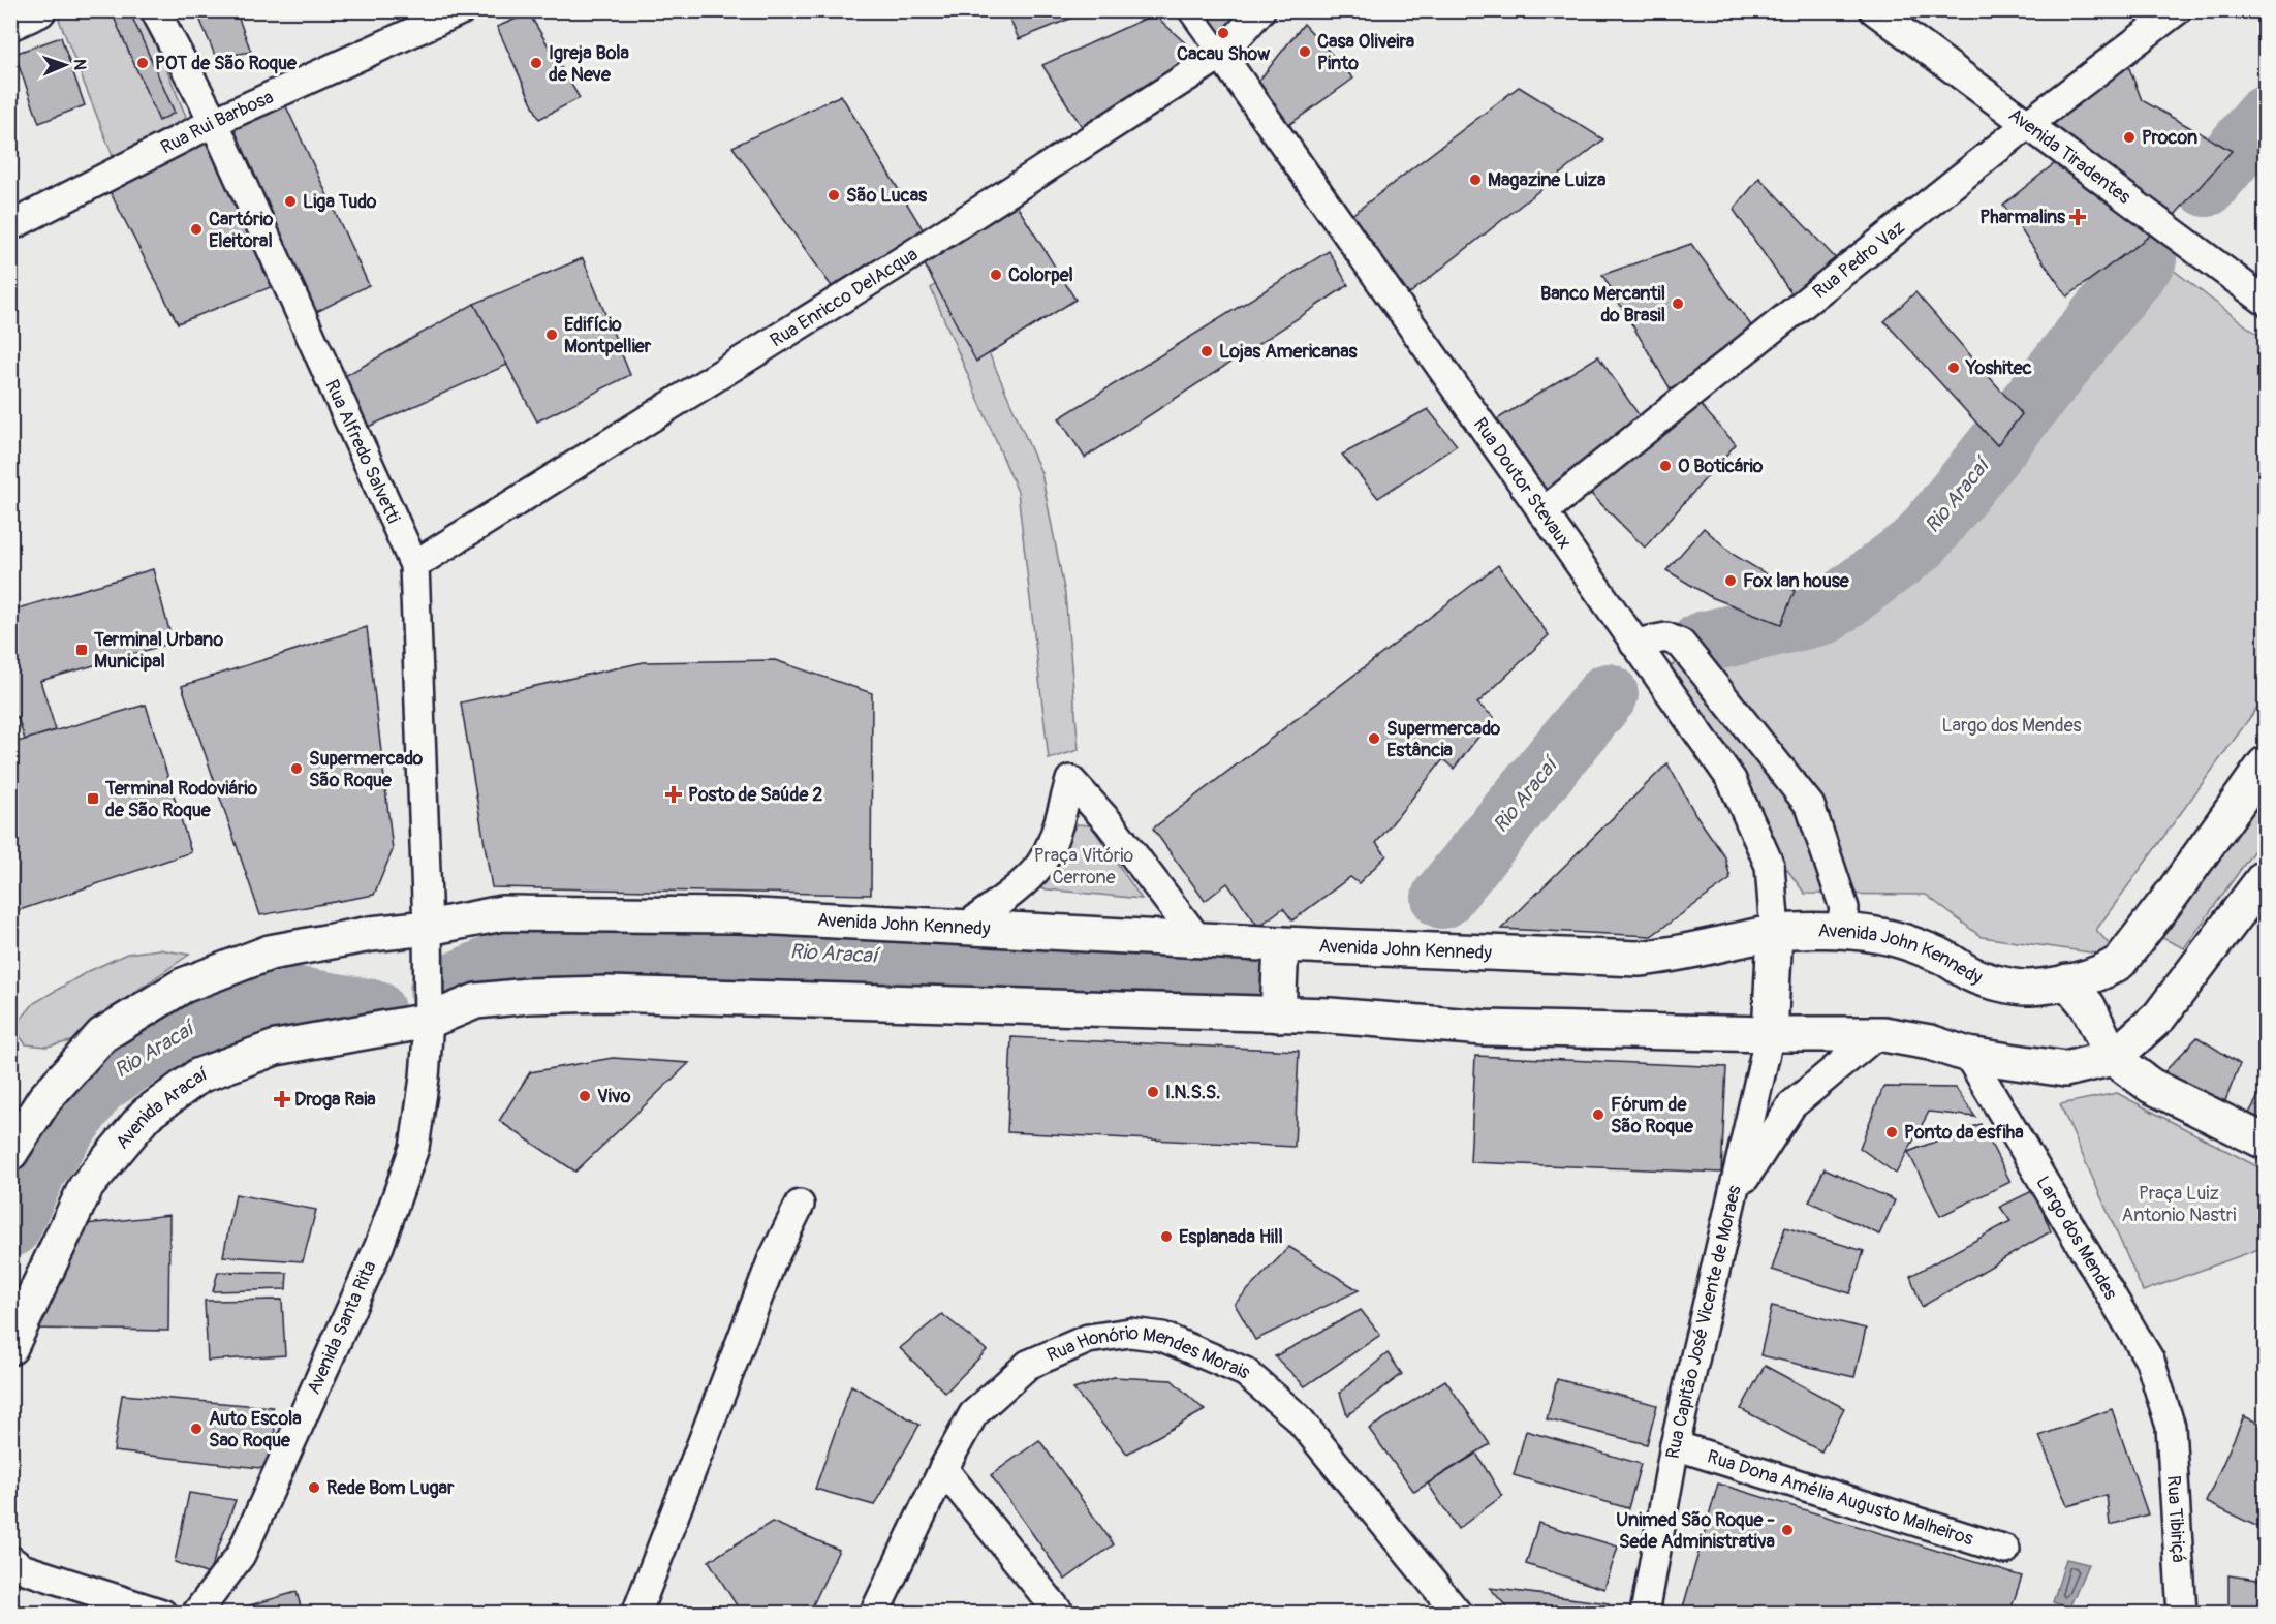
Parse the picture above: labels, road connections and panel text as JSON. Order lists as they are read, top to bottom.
{
  "streets": {
    "main road": ["Avenida John Kennedy", "Avenida Aracaí"],
    "street": [
      "Rua Rui Barbosa",
      "Avenida Tiradentes",
      "Rua Pedro Vaz",
      "Rua Enricco DelAcqua",
      "Rua Alfredo Salvetti",
      "Rua Doutor Stevaux",
      "Largo dos Mendes",
      "Rua Capitão José Vicente de Moraes",
      "Avenida Santa Rita",
      "Rua Honório Mendes Morais",
      "Rua Dona Amélia Augusto Malheiros",
      "Rua Tibiriçá"
    ]
  },
  "crossings": [
    ["Rua Rui Barbosa", "Rua Alfredo Salvetti"],
    ["Avenida Tiradentes", "Rua Pedro Vaz"],
    ["Rua Pedro Vaz", "Rua Doutor Stevaux"],
    ["Rua Enricco DelAcqua", "Rua Alfredo Salvetti"],
    ["Rua Enricco DelAcqua", "Rua Doutor Stevaux"],
    ["Rua Alfredo Salvetti", "Avenida John Kennedy"],
    ["Rua Alfredo Salvetti", "Avenida Santa Rita"],
    ["Rua Doutor Stevaux", "Avenida John Kennedy"],
    ["Avenida John Kennedy", "Avenida Santa Rita"],
    ["Avenida Aracaí", "Avenida Santa Rita"],
    ["Largo dos Mendes", "Rua Tibiriçá"],
    ["Rua Capitão José Vicente de Moraes", "Rua Dona Amélia Augusto Malheiros"]
  ],
  "water": ["Rio Aracaí"],
  "parks": ["Largo dos Mendes", "Praça Vitório Cerrone", "Praça Luiz Antonio Nastri"],
  "places": {
    "other": [
      "Cacau Show",
      "Casa Oliveira Pinto",
      "POT de São Roque",
      "Igreja Bola de Neve",
      "Procon",
      "Magazine Luiza",
      "São Lucas",
      "Liga Tudo",
      "Cartório Eleitoral",
      "Colorpel",
      "Banco Mercantil do Brasil",
      "Edifício Montpellier",
      "Lojas Americanas",
      "Yoshitec",
      "O Boticário",
      "Fox lan house",
      "Supermercado Estância",
      "Supermercado São Roque",
      "I.N.S.S.",
      "Vivo",
      "Fórum de São Roque",
      "Ponto da esfiha",
      "Esplanada Hill",
      "Auto Escola Sao Roque",
      "Rede Bom Lugar",
      "Unimed São Roque - Sede Administrativa"
    ],
    "health": ["Pharmalins", "Posto de Saúde 2", "Droga Raia"],
    "transit": ["Terminal Urbano Municipal", "Terminal Rodoviário de São Roque"]
  },
  "north": "right"
}
